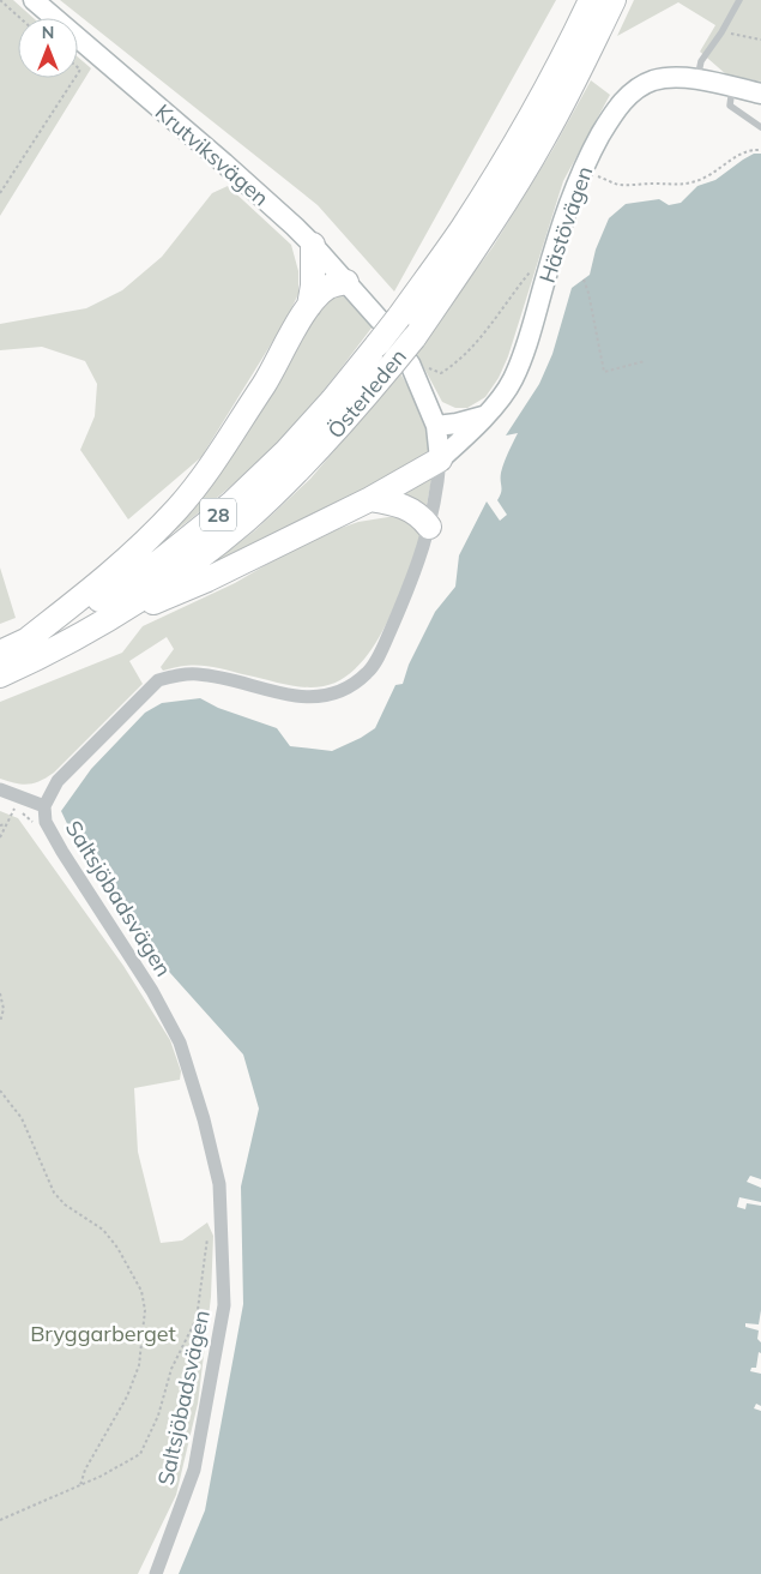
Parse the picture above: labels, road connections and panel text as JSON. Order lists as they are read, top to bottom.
{
  "streets": {
    "highway": ["Österleden", "28"],
    "street": ["Krutviksvägen", "Hästövägen", "Saltsjöbadsvägen"]
  },
  "crossings": [
    ["Krutviksvägen", "Österleden"],
    ["Hästövägen", "Saltsjöbadsvägen"]
  ],
  "parks": ["Bryggarberget"],
  "north": "top"
}
